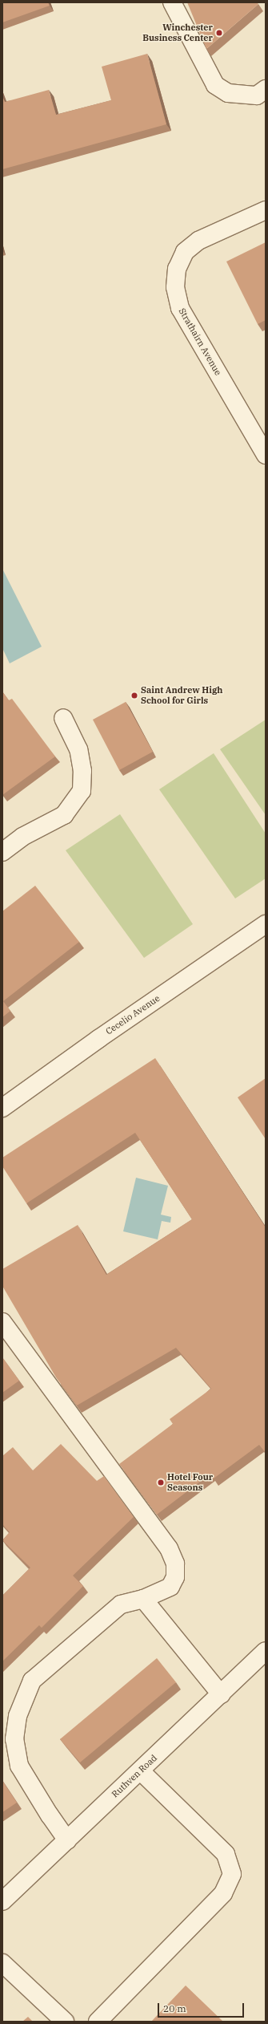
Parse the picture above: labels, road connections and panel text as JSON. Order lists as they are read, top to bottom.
{
  "streets": {
    "street": ["Strathairn Avenue", "Cecelio Avenue", "Ruthven Road"]
  },
  "places": ["Winchester Business Center", "Saint Andrew High School for Girls", "Hotel Four Seasons"],
  "scale_bar": "20 m"
}
